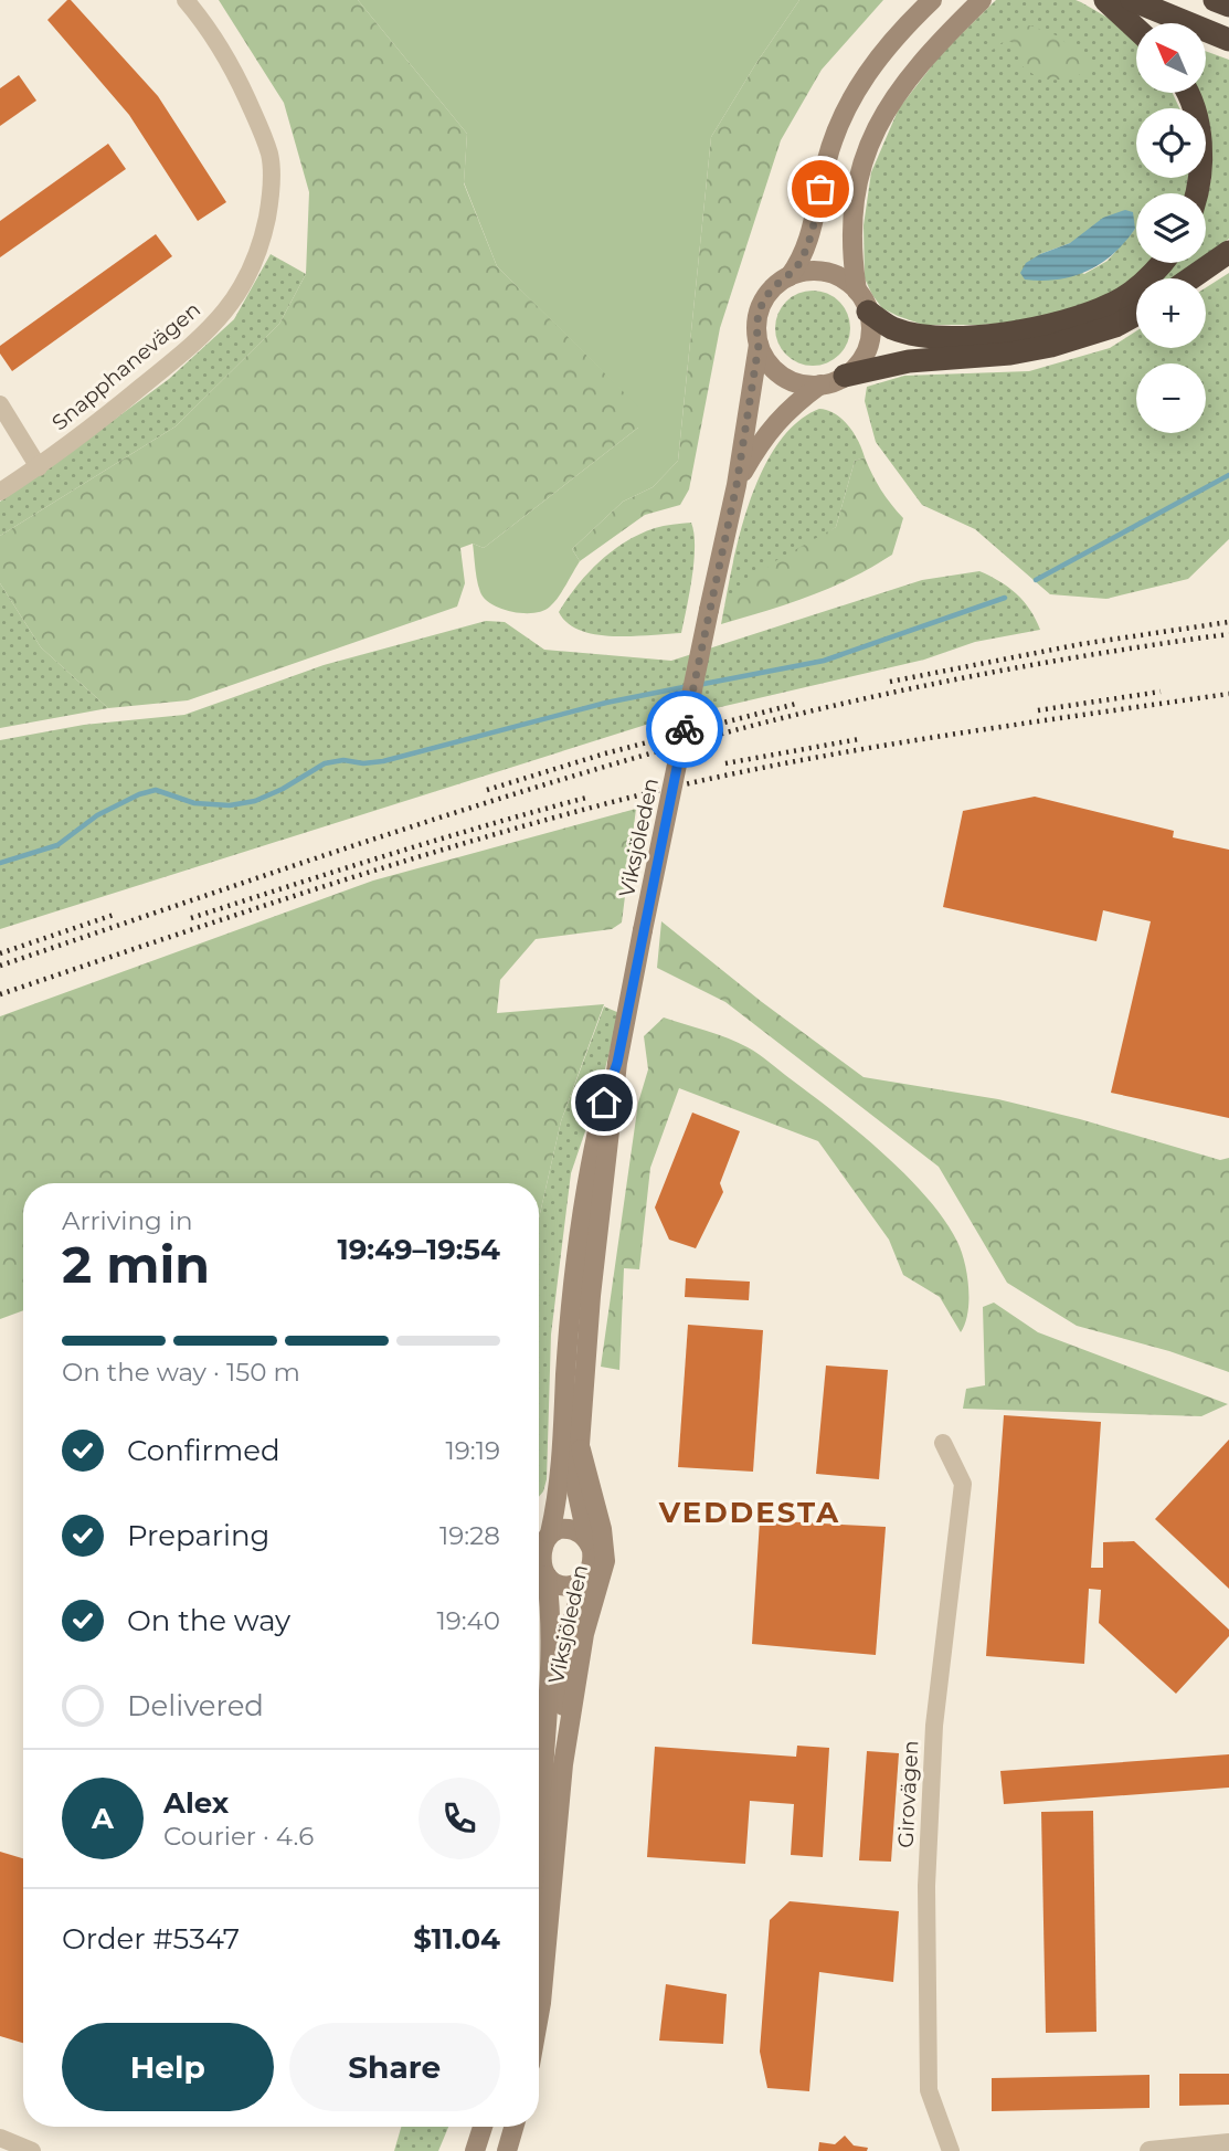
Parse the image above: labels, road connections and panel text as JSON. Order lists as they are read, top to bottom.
{
  "streets": {
    "main road": ["Viksjöleden"],
    "street": ["Snapphanevägen", "Girovägen"]
  },
  "districts": ["VEDDESTA"],
  "north": "top left",
  "page": {
    "map_buttons": ["+", "−"],
    "heading": ["2 min", "Arriving in", "19:49–19:54"],
    "panel": [
      "Alex",
      "Courier · 4.6",
      "Order #5347",
      "$11.04"
    ],
    "bar": "On the way · 150 m",
    "list": [
      ["Confirmed", "19:19"],
      ["Preparing", "19:28"],
      ["On the way", "19:40"],
      "Delivered"
    ],
    "round": "A",
    "buttons": ["Help", "Share"]
  }
}
